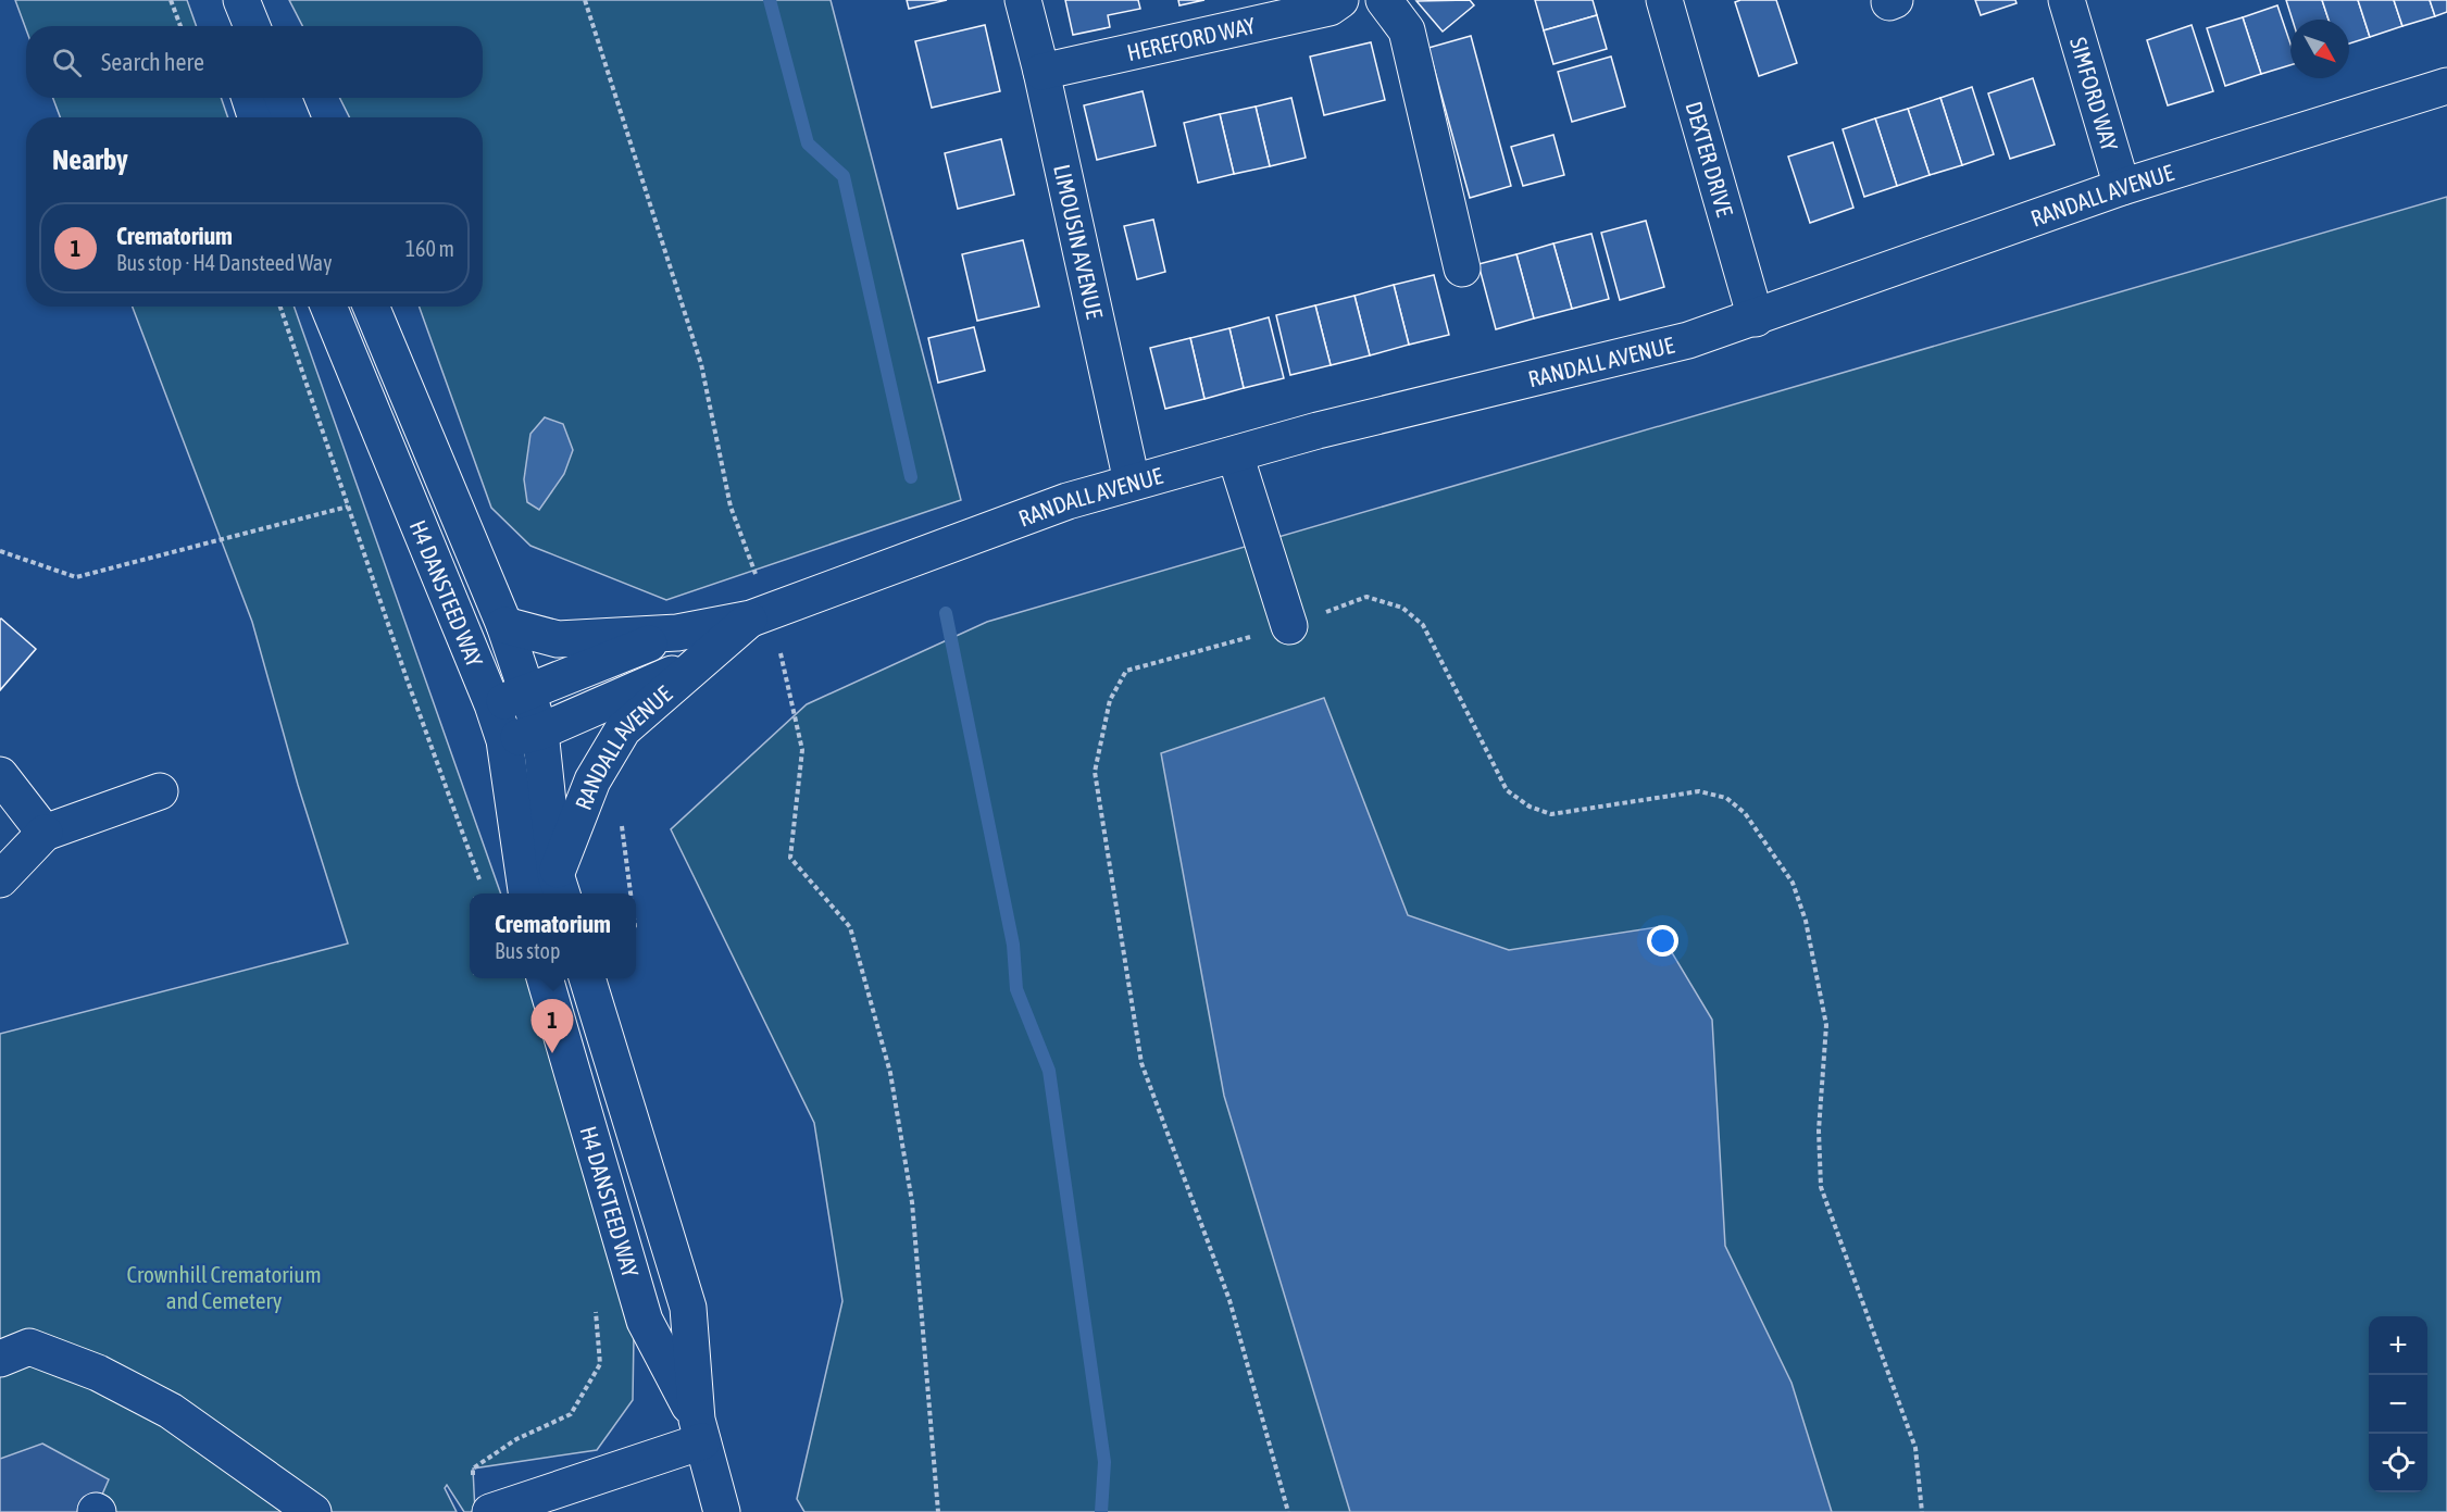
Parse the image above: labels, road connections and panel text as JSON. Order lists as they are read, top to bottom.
{
  "streets": {
    "street": [
      "HEREFORD WAY",
      "SIMFORD WAY",
      "DEXTER DRIVE",
      "RANDALL AVENUE",
      "LIMOUSIN AVENUE",
      "H4 DANSTEED WAY"
    ]
  },
  "crossings": [
    ["HEREFORD WAY", "LIMOUSIN AVENUE"],
    ["SIMFORD WAY", "RANDALL AVENUE"],
    ["DEXTER DRIVE", "RANDALL AVENUE"],
    ["RANDALL AVENUE", "LIMOUSIN AVENUE"],
    ["RANDALL AVENUE", "H4 DANSTEED WAY"]
  ],
  "parks": ["Crownhill Crematorium and Cemetery"],
  "north": "bottom right",
  "page": {
    "search": "Search here",
    "heading": "Nearby",
    "list": [
      {
        "mark": "1",
        "name": "Crematorium",
        "note": "Bus stop · H4 Dansteed Way",
        "value": "160 m"
      }
    ],
    "popup": ["Crematorium", "Bus stop"],
    "pins": "1",
    "map_buttons": ["+", "−"]
  }
}
